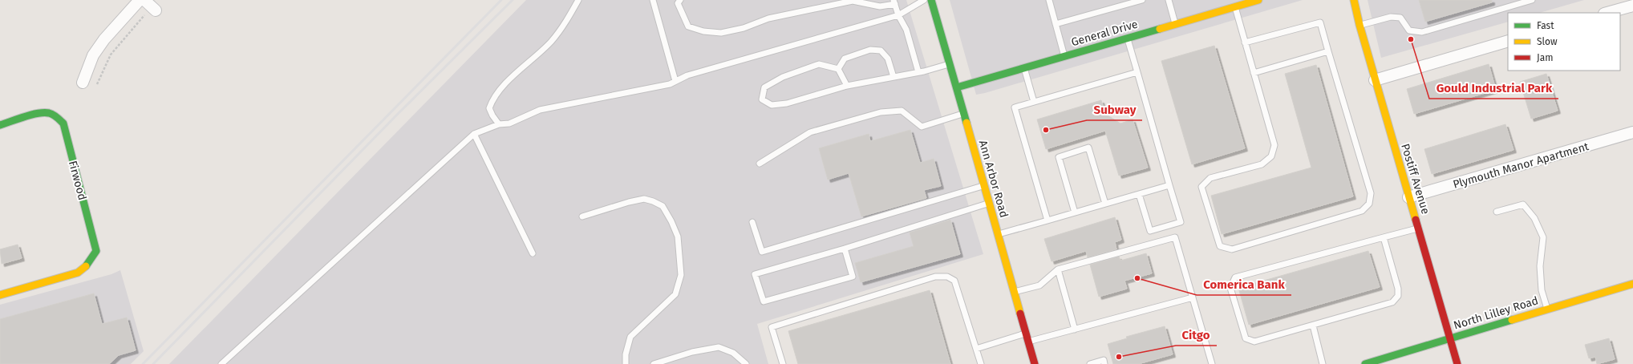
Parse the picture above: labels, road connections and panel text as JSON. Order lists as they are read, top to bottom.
{
  "streets": {
    "street": [
      "General Drive",
      "Plymouth Manor Apartment",
      "Ann Arbor Road",
      "Postiff Avenue",
      "Firwood",
      "North Lilley Road"
    ]
  },
  "crossings": [
    ["General Drive", "Ann Arbor Road"],
    ["Plymouth Manor Apartment", "Postiff Avenue"],
    ["Postiff Avenue", "North Lilley Road"]
  ],
  "places": [
    "Gould Industrial Park",
    "Subway",
    "Comerica Bank",
    "Citgo"
  ],
  "legend": ["Fast", "Slow", "Jam"]
}
